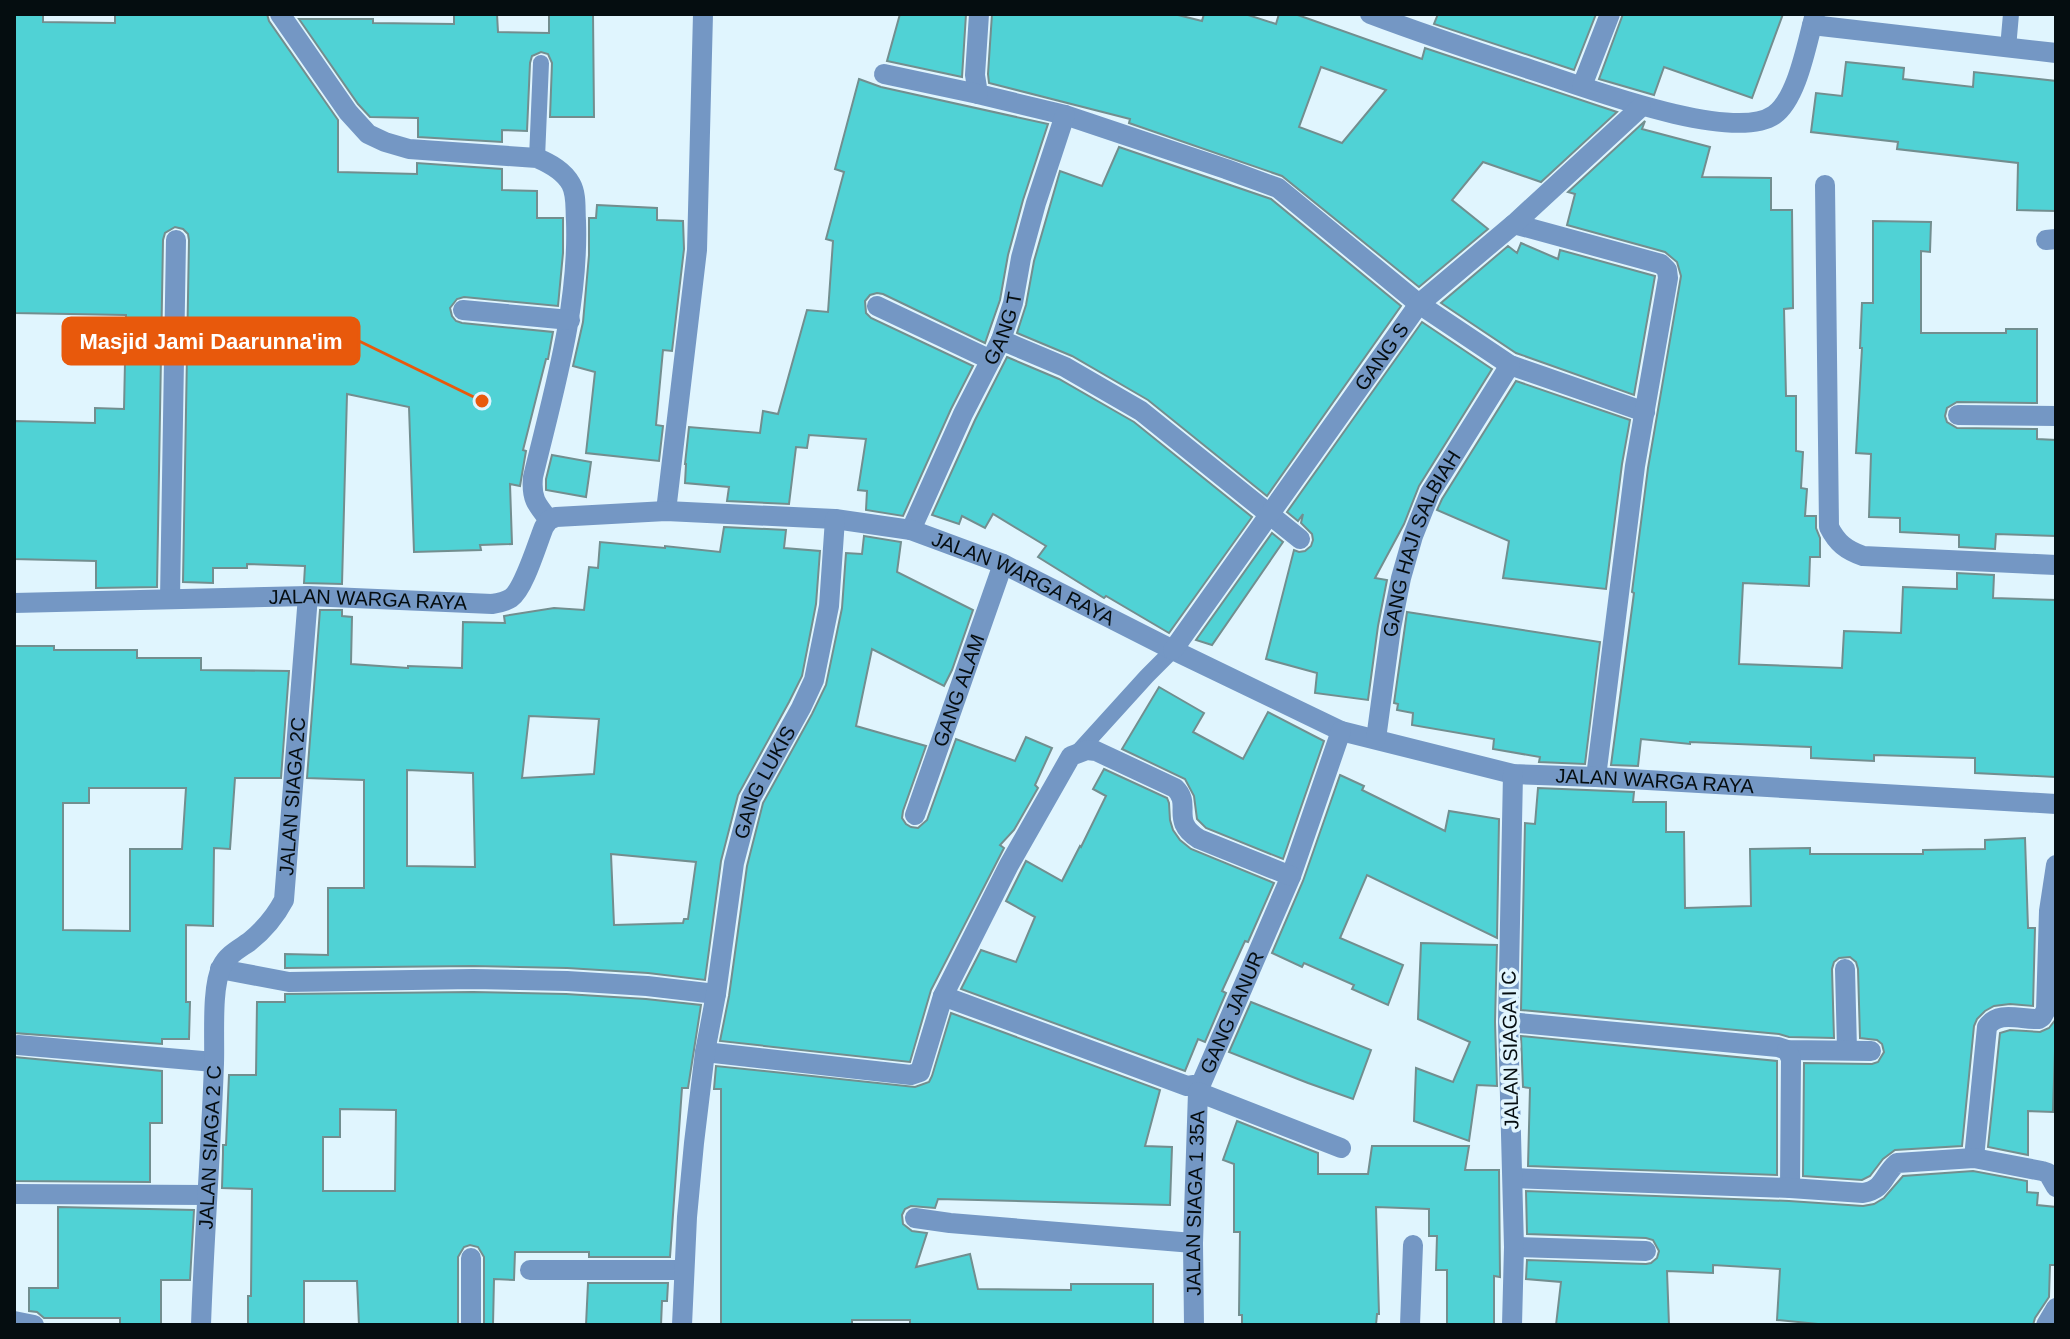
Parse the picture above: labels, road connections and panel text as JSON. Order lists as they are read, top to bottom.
{
  "streets": {
    "street": [
      "GANG T",
      "GANG S",
      "GANG HAJI SALBIAH",
      "JALAN WARGA RAYA",
      "GANG ALAM",
      "GANG LUKIS",
      "JALAN SIAGA 2C",
      "GANG JANUR",
      "JALAN SIAGA I C",
      "JALAN SIAGA 2 C",
      "JALAN SIAGA 1 35A"
    ]
  },
  "crossings": [
    ["GANG T", "JALAN WARGA RAYA"],
    ["GANG S", "JALAN WARGA RAYA"],
    ["GANG HAJI SALBIAH", "JALAN WARGA RAYA"],
    ["JALAN WARGA RAYA", "GANG ALAM"],
    ["JALAN WARGA RAYA", "GANG LUKIS"],
    ["JALAN WARGA RAYA", "JALAN SIAGA 2C"],
    ["JALAN WARGA RAYA", "GANG JANUR"],
    ["JALAN WARGA RAYA", "JALAN SIAGA I C"],
    ["JALAN SIAGA 2C", "JALAN SIAGA 2 C"]
  ],
  "places": ["Masjid Jami Daarunna'im"]
}
